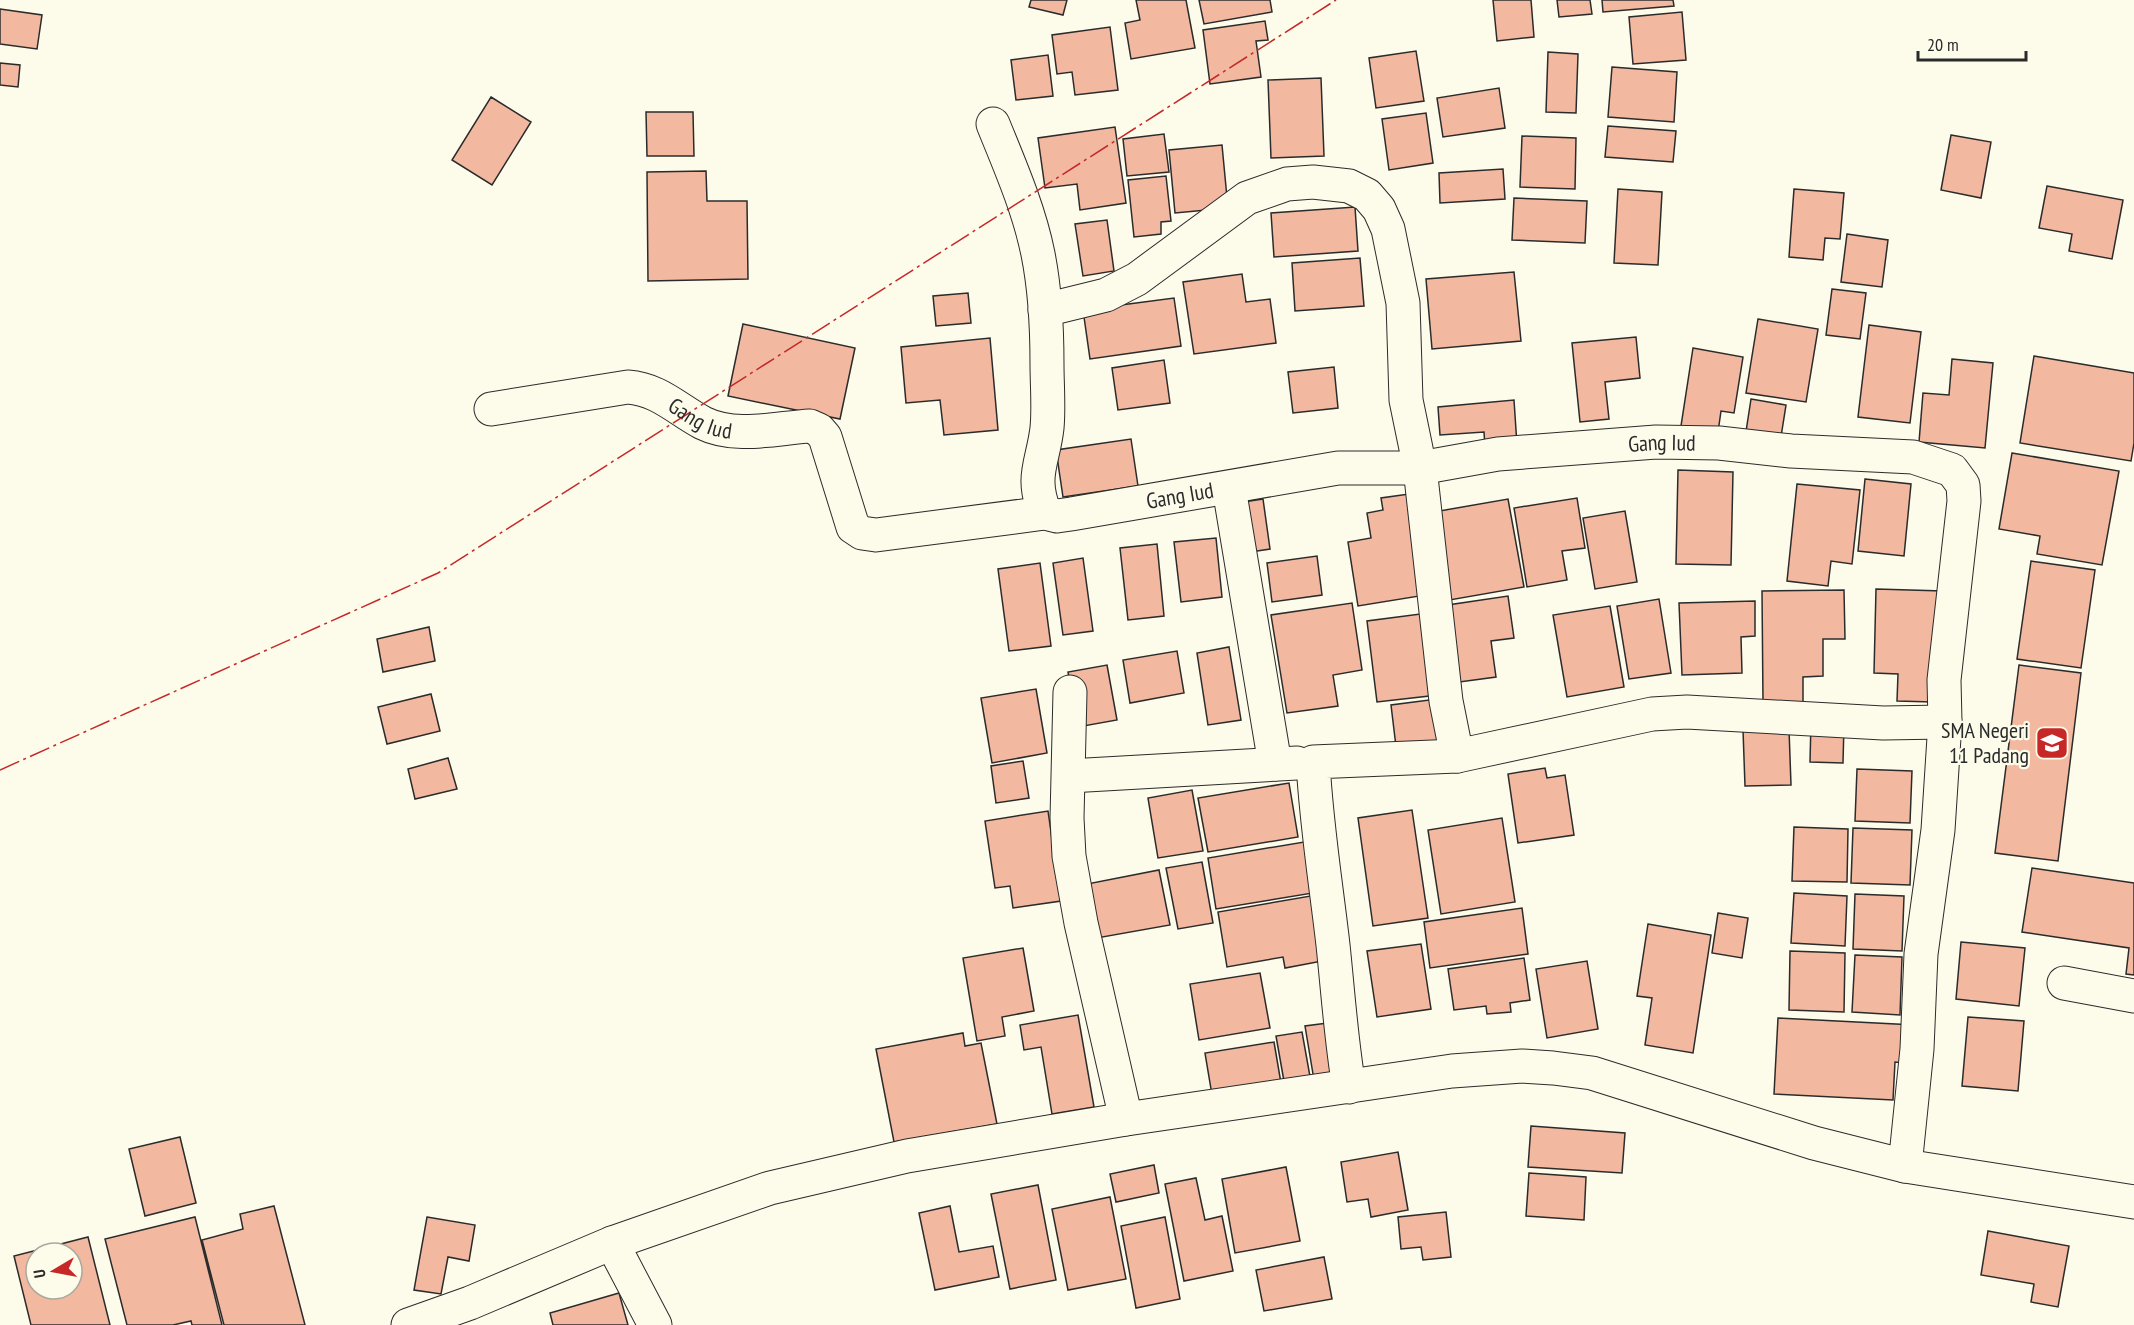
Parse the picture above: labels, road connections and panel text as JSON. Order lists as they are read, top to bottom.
{
  "streets": {
    "main road": ["Gang Iud"]
  },
  "places": {
    "school or university": ["SMA Negeri 11 Padang"]
  },
  "scale_bar": "20 m",
  "north": "left"
}
